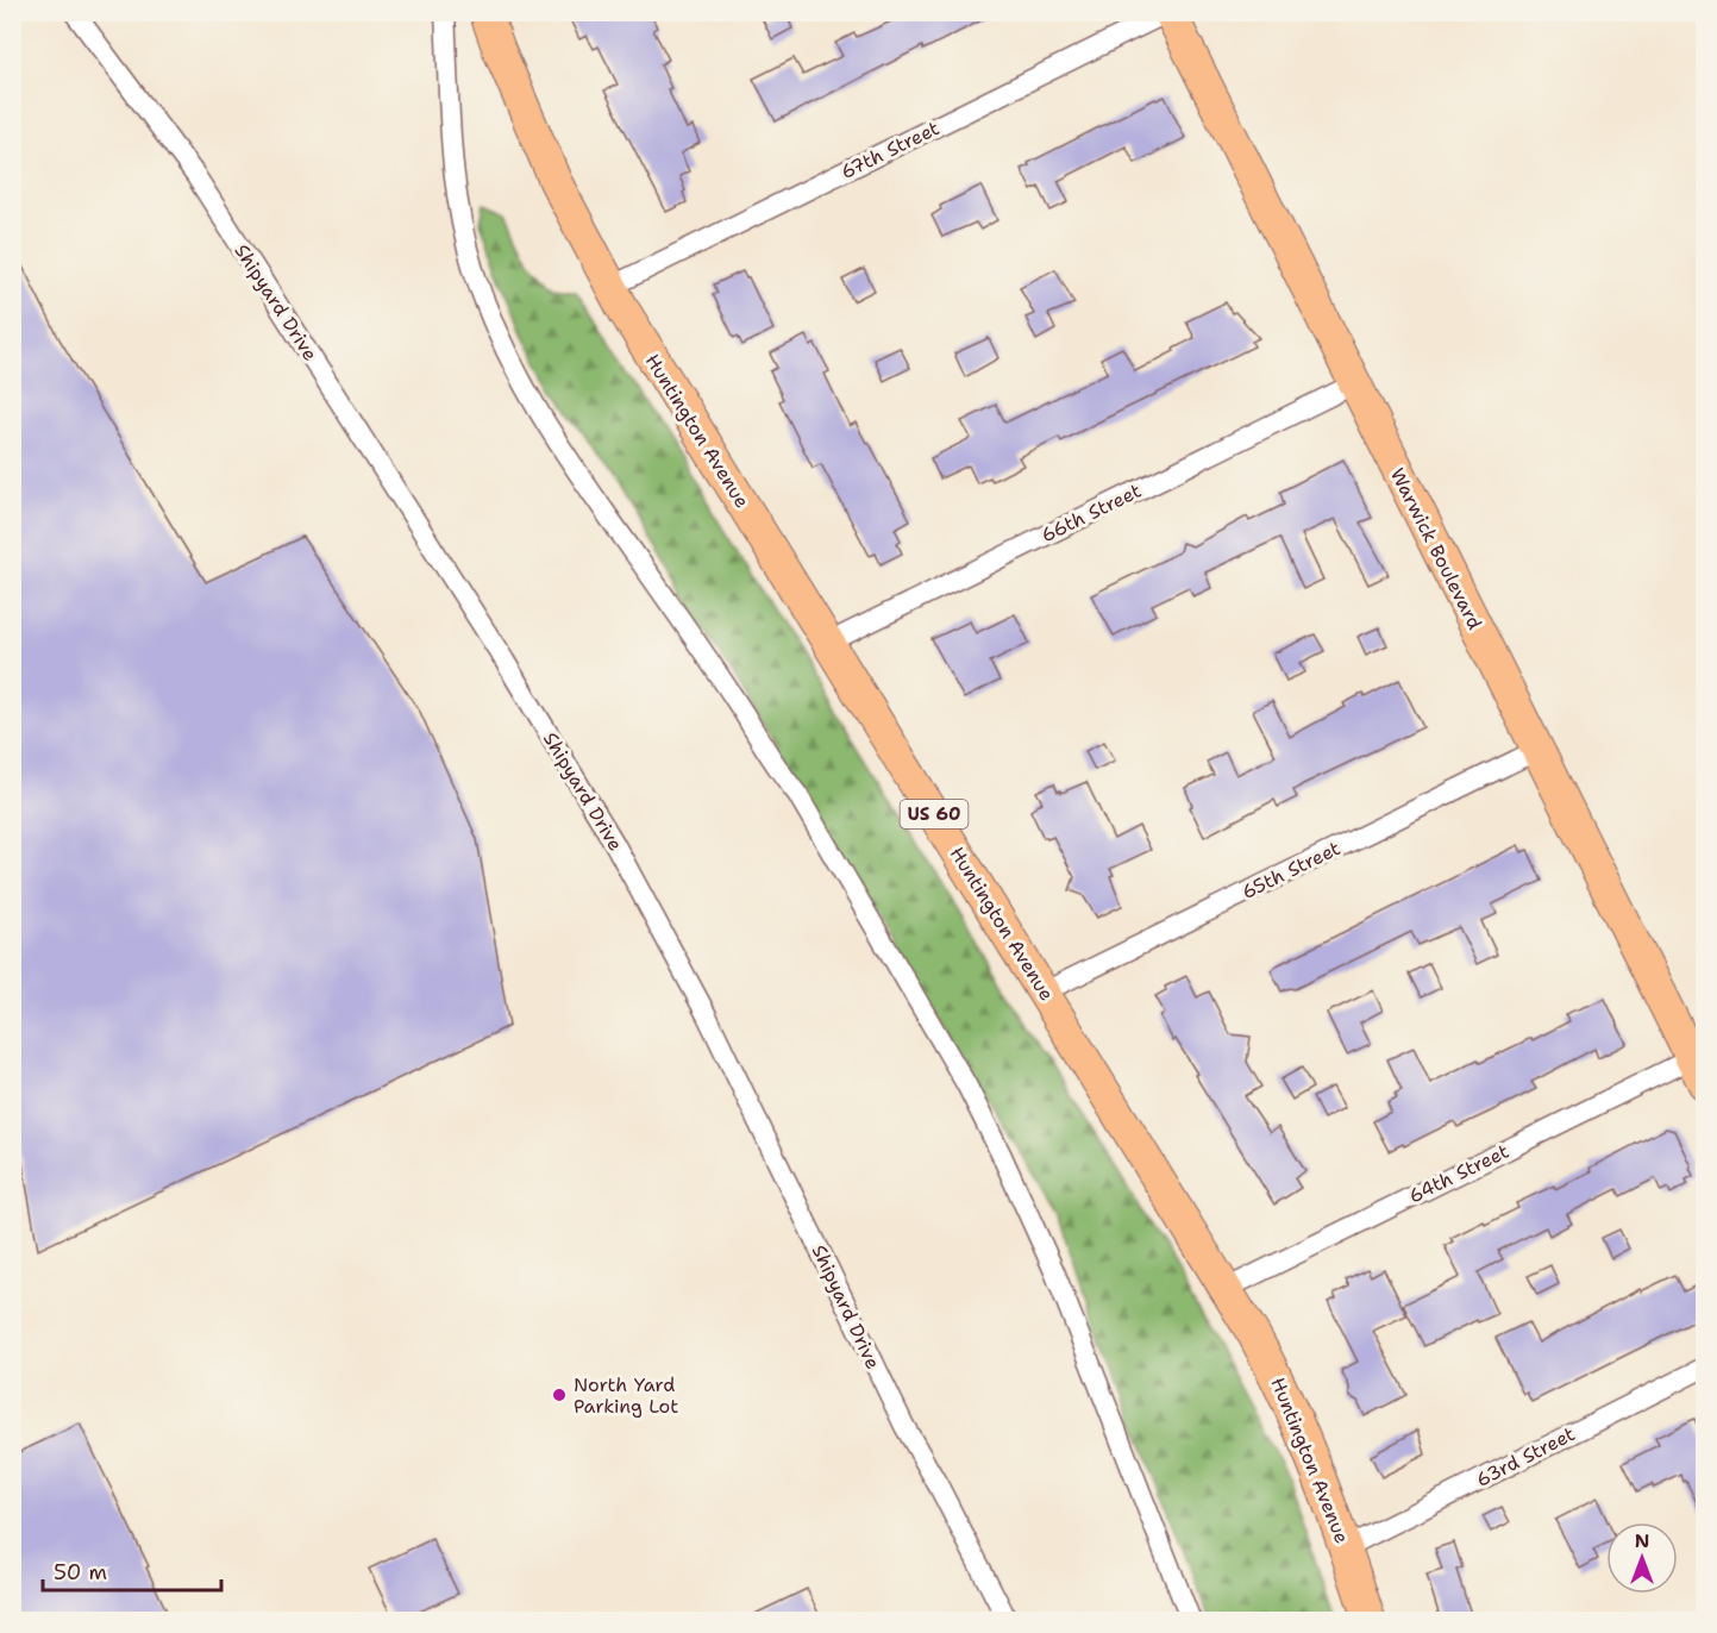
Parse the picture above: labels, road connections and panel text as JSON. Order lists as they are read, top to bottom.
{
  "streets": {
    "main road": ["Huntington Avenue", "Warwick Boulevard", "US 60"],
    "street": [
      "67th Street",
      "Shipyard Drive",
      "66th Street",
      "65th Street",
      "64th Street",
      "63rd Street"
    ]
  },
  "crossings": [
    ["67th Street", "Huntington Avenue"],
    ["67th Street", "Warwick Boulevard"],
    ["Huntington Avenue", "66th Street"],
    ["Huntington Avenue", "65th Street"],
    ["Huntington Avenue", "64th Street"],
    ["Huntington Avenue", "63rd Street"],
    ["66th Street", "Warwick Boulevard"],
    ["Warwick Boulevard", "65th Street"],
    ["Warwick Boulevard", "64th Street"]
  ],
  "places": ["North Yard Parking Lot"],
  "scale_bar": "50 m",
  "north": "top"
}
